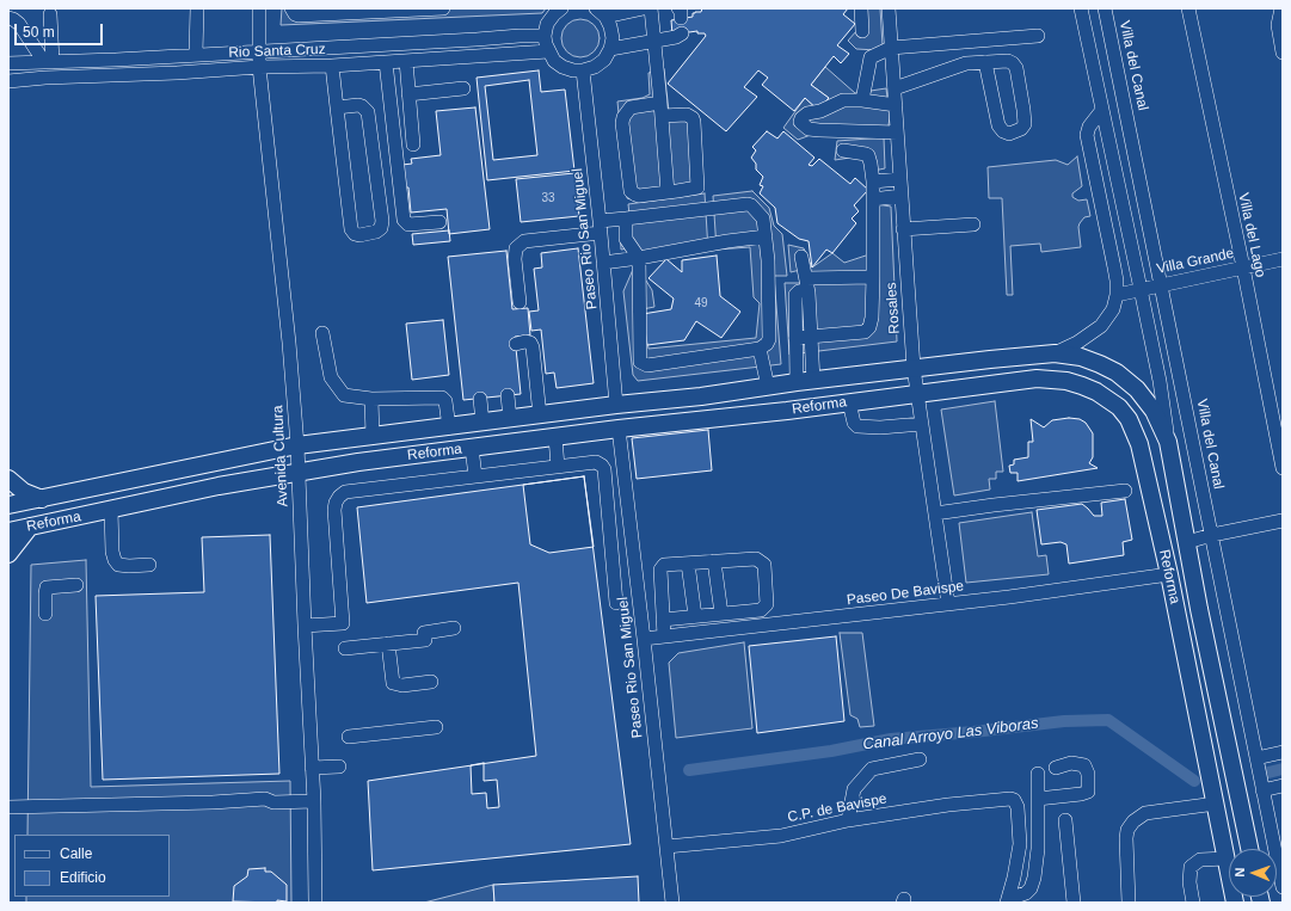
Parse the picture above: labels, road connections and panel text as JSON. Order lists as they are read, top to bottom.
{
  "streets": {
    "main road": ["Reforma"],
    "street": [
      "Rio Santa Cruz",
      "Villa del Canal",
      "Villa del Lago",
      "Paseo Rio San Miguel",
      "Villa Grande",
      "Rosales",
      "Avenida Cultura",
      "Paseo De Bavispe",
      "C.P. de Bavispe"
    ]
  },
  "crossings": [
    ["Rio Santa Cruz", "Avenida Cultura"],
    ["Villa del Canal", "Villa Grande"],
    ["Villa del Lago", "Villa Grande"],
    ["Paseo Rio San Miguel", "Reforma"],
    ["Paseo Rio San Miguel", "Paseo De Bavispe"],
    ["Paseo Rio San Miguel", "C.P. de Bavispe"],
    ["Rosales", "Reforma"],
    ["Rosales", "Paseo De Bavispe"],
    ["Reforma", "Avenida Cultura"],
    ["Reforma", "Paseo De Bavispe"]
  ],
  "water": ["Canal Arroyo Las Viboras"],
  "house_numbers": ["33", "49"],
  "legend": ["Calle", "Edificio"],
  "scale_bar": "50 m",
  "north": "left"
}
